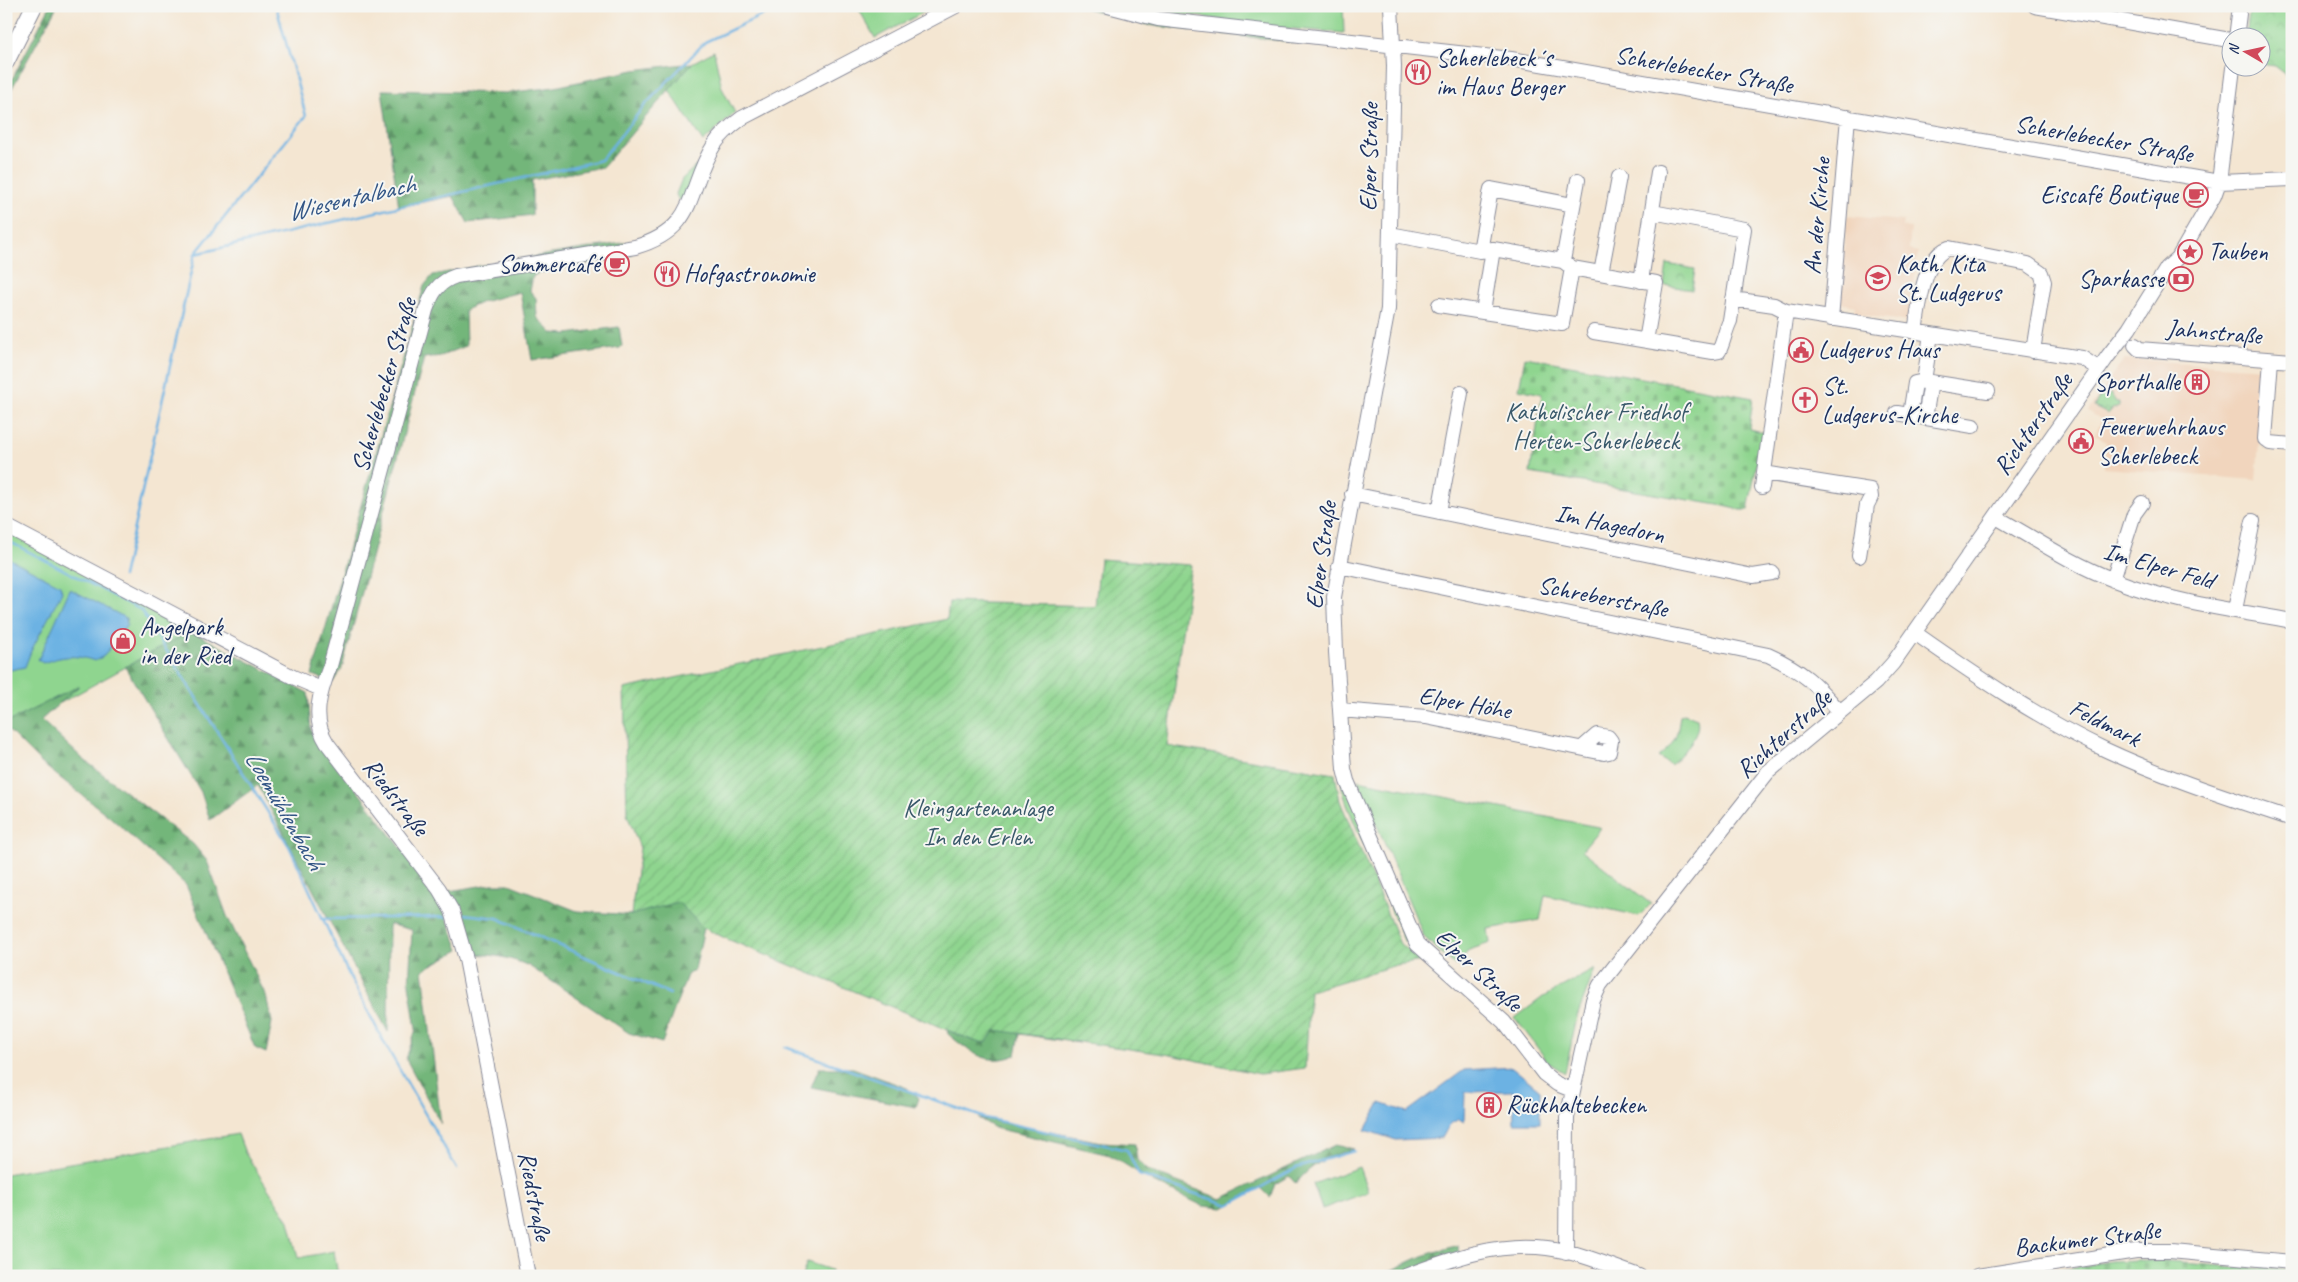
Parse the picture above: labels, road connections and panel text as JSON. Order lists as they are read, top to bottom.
{
  "streets": {
    "street": [
      "Scherlebecker Straße",
      "Elper Straße",
      "An der Kirche",
      "Jahnstraße",
      "Richterstraße",
      "Im Hagedorn",
      "Im Elper Feld",
      "Schreberstraße",
      "Elper Höhe",
      "Feldmark",
      "Riedstraße",
      "Backumer Straße"
    ]
  },
  "crossings": [
    ["Scherlebecker Straße", "Elper Straße"],
    ["Scherlebecker Straße", "An der Kirche"],
    ["Scherlebecker Straße", "Richterstraße"],
    ["Scherlebecker Straße", "Riedstraße"],
    ["Elper Straße", "Richterstraße"],
    ["Elper Straße", "Im Hagedorn"],
    ["Elper Straße", "Schreberstraße"],
    ["Elper Straße", "Elper Höhe"],
    ["Richterstraße", "Im Elper Feld"],
    ["Richterstraße", "Schreberstraße"],
    ["Richterstraße", "Feldmark"]
  ],
  "water": ["Wiesentalbach", "Loemühlenbach"],
  "parks": ["Katholischer Friedhof Herten-Scherlebeck", "Kleingartenanlage In den Erlen"],
  "places": {
    "restaurant": ["Scherlebeck´s im Haus Berger", "Hofgastronomie"],
    "cafe": ["Eiscafé Boutique", "Sommercafé"],
    "place": ["Tauben"],
    "school or university": ["Kath. Kita St. Ludgerus"],
    "bank": ["Sparkasse"],
    "public building": ["Ludgerus Haus", "Feuerwehrhaus Scherlebeck"],
    "building": ["Sporthalle", "Rückhaltebecken"],
    "church": ["St. Ludgerus-Kirche"],
    "shop": ["Angelpark in der Ried"]
  },
  "north": "left"
}
